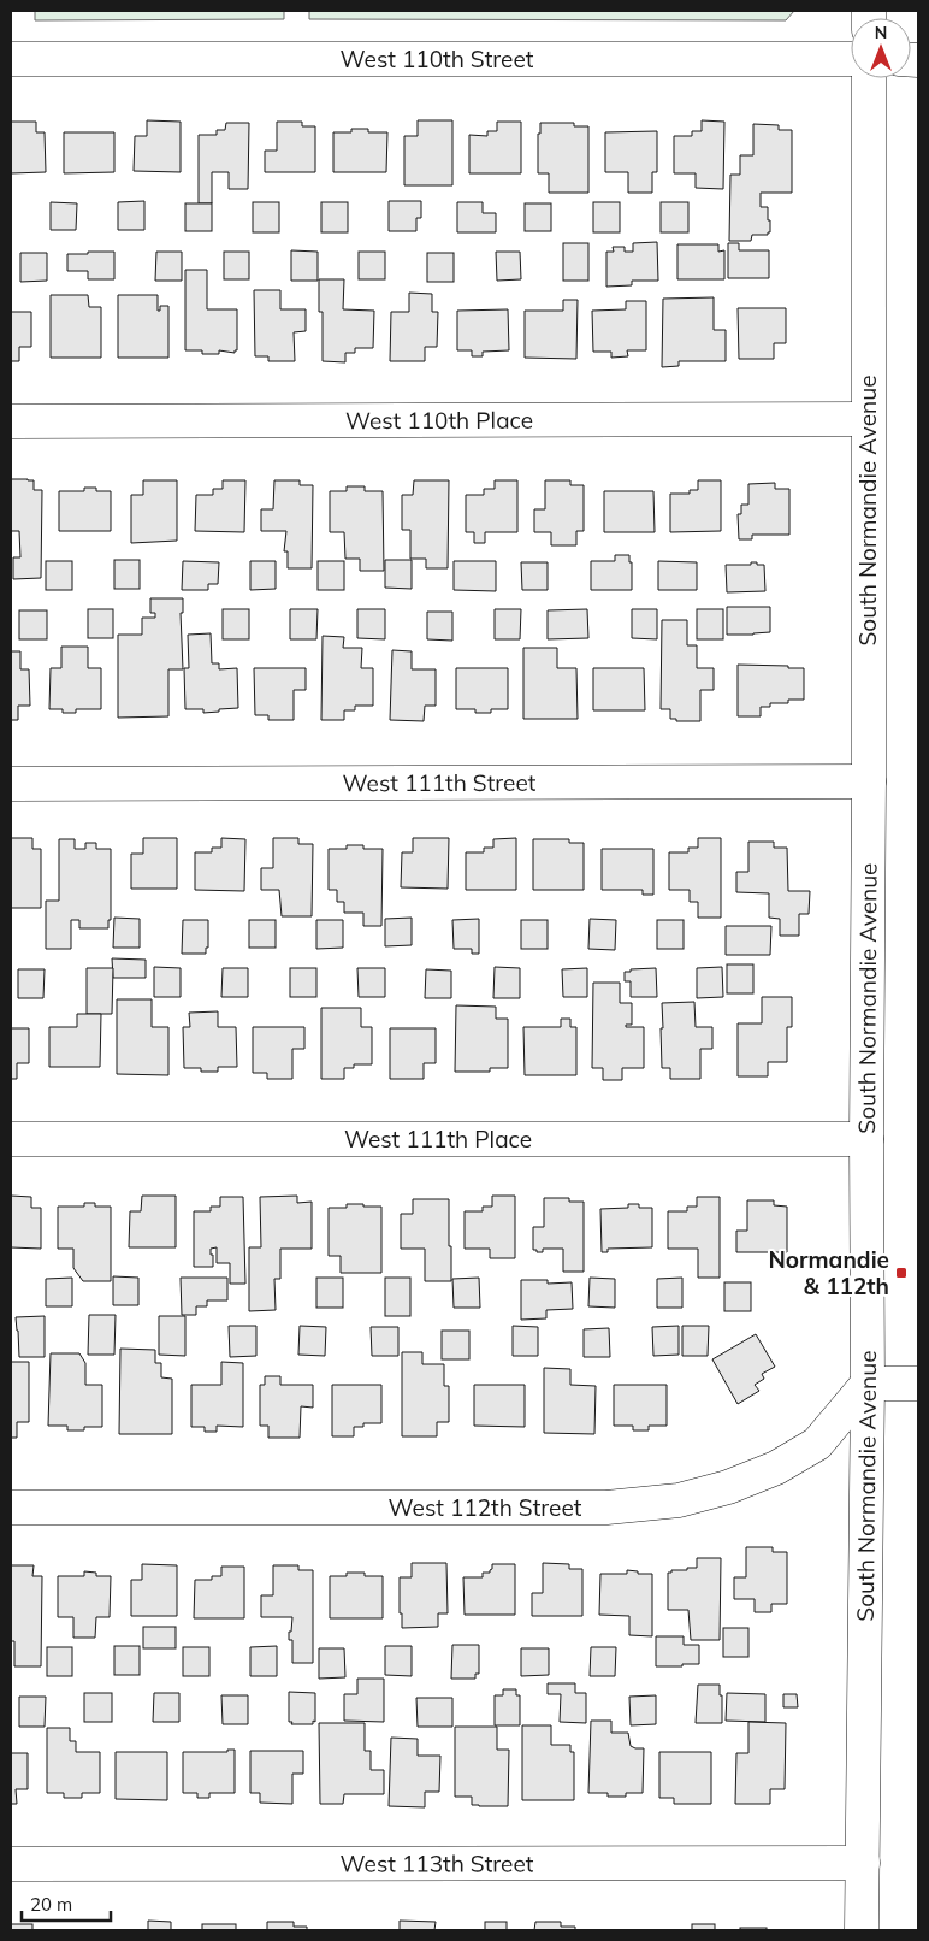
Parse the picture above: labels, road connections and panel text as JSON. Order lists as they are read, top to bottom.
{
  "streets": {
    "street": [
      "West 110th Street",
      "West 110th Place",
      "South Normandie Avenue",
      "West 111th Street",
      "West 111th Place",
      "West 112th Street",
      "West 113th Street"
    ]
  },
  "crossings": [
    ["West 110th Place", "South Normandie Avenue"],
    ["South Normandie Avenue", "West 111th Street"],
    ["South Normandie Avenue", "West 111th Place"],
    ["South Normandie Avenue", "West 112th Street"],
    ["South Normandie Avenue", "West 113th Street"]
  ],
  "places": {
    "transit": ["Normandie & 112th"]
  },
  "scale_bar": "20 m",
  "north": "top"
}
